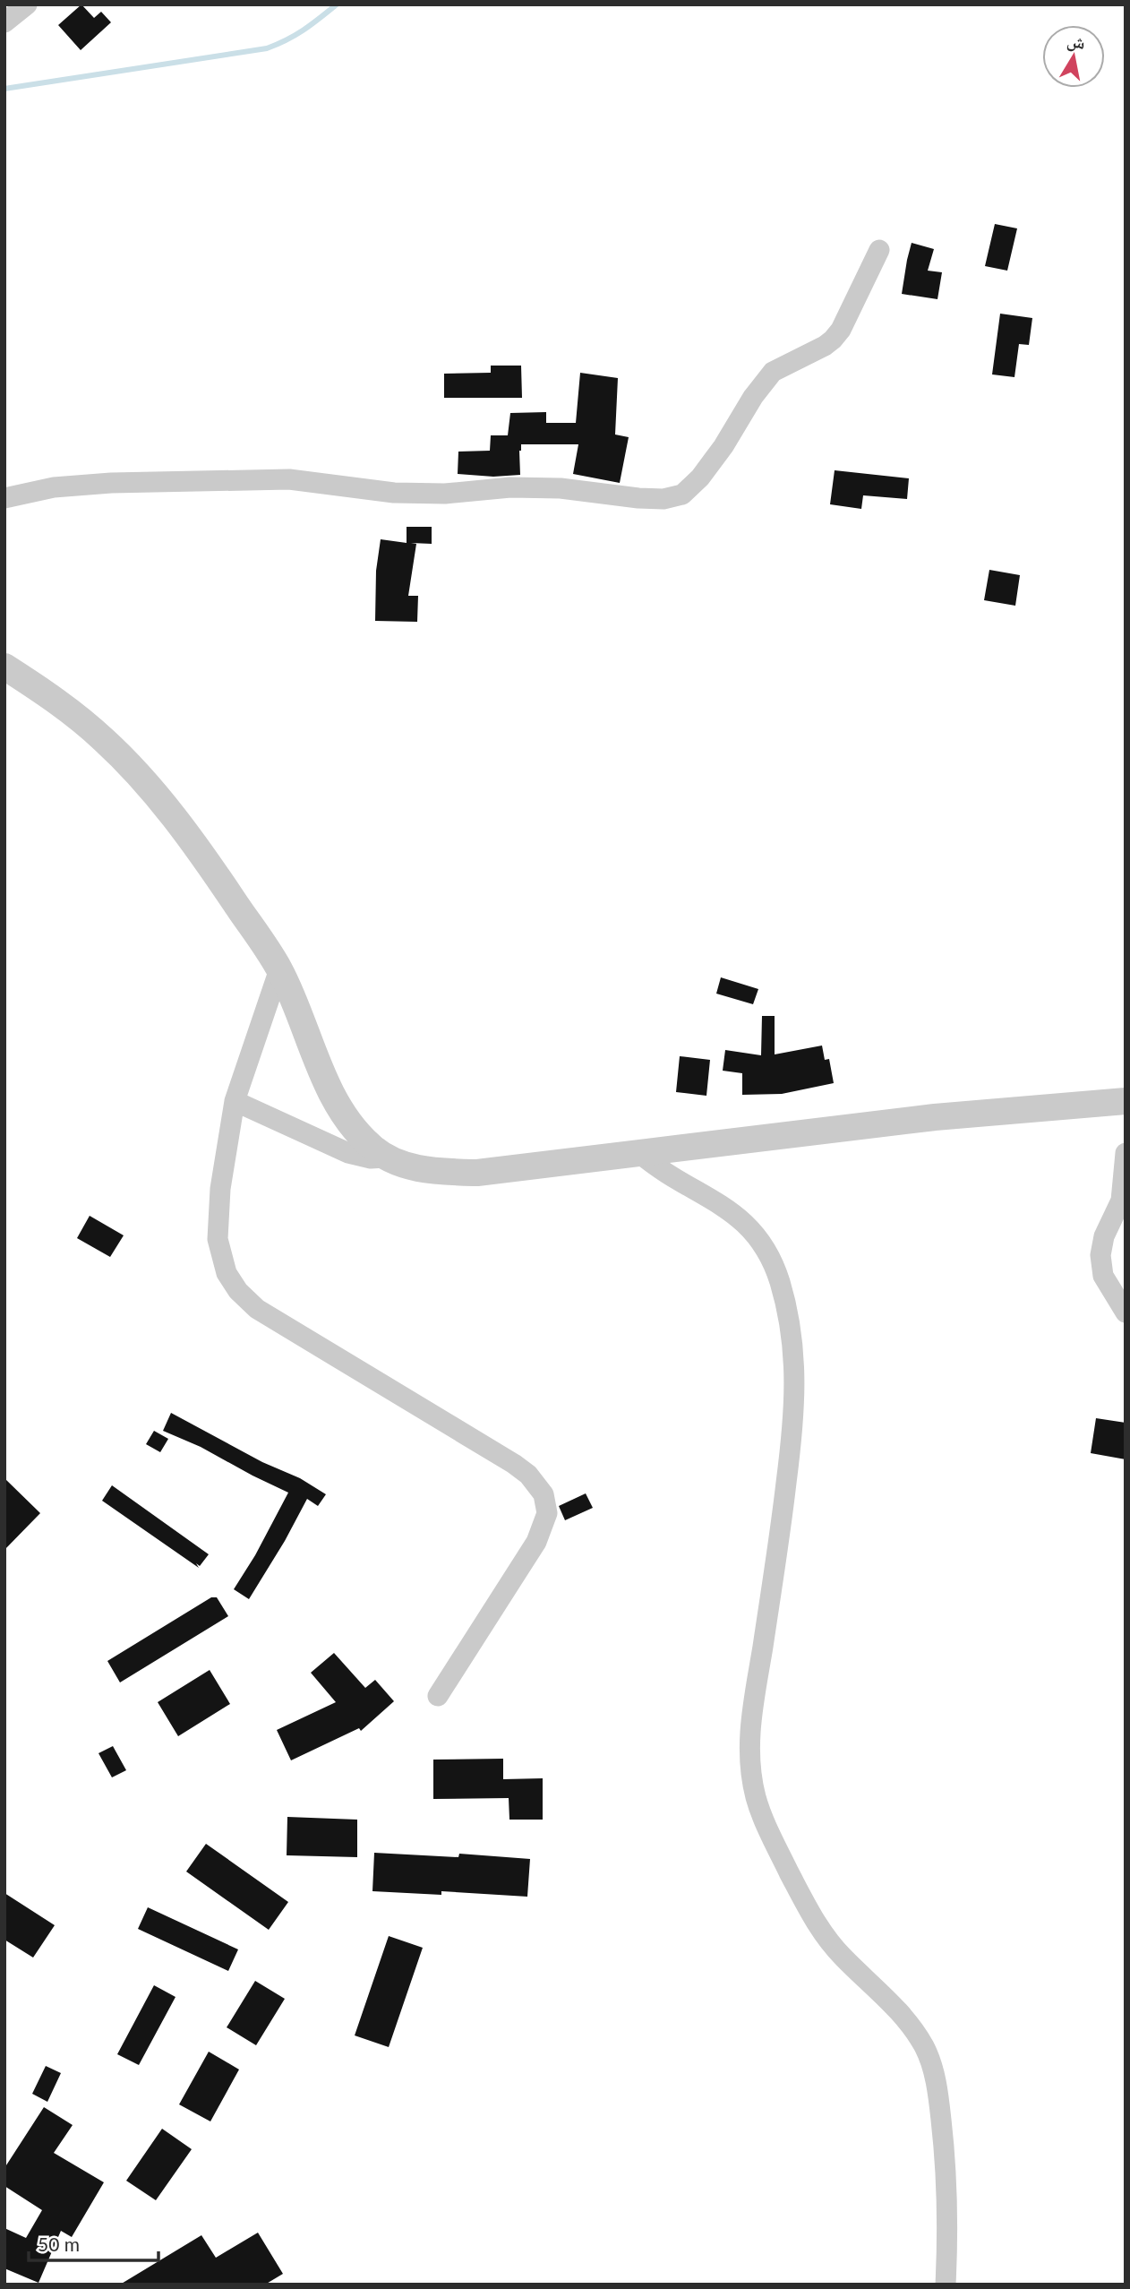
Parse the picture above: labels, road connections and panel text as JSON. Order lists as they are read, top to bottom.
{
  "scale_bar": "50 m",
  "north": "top"
}
